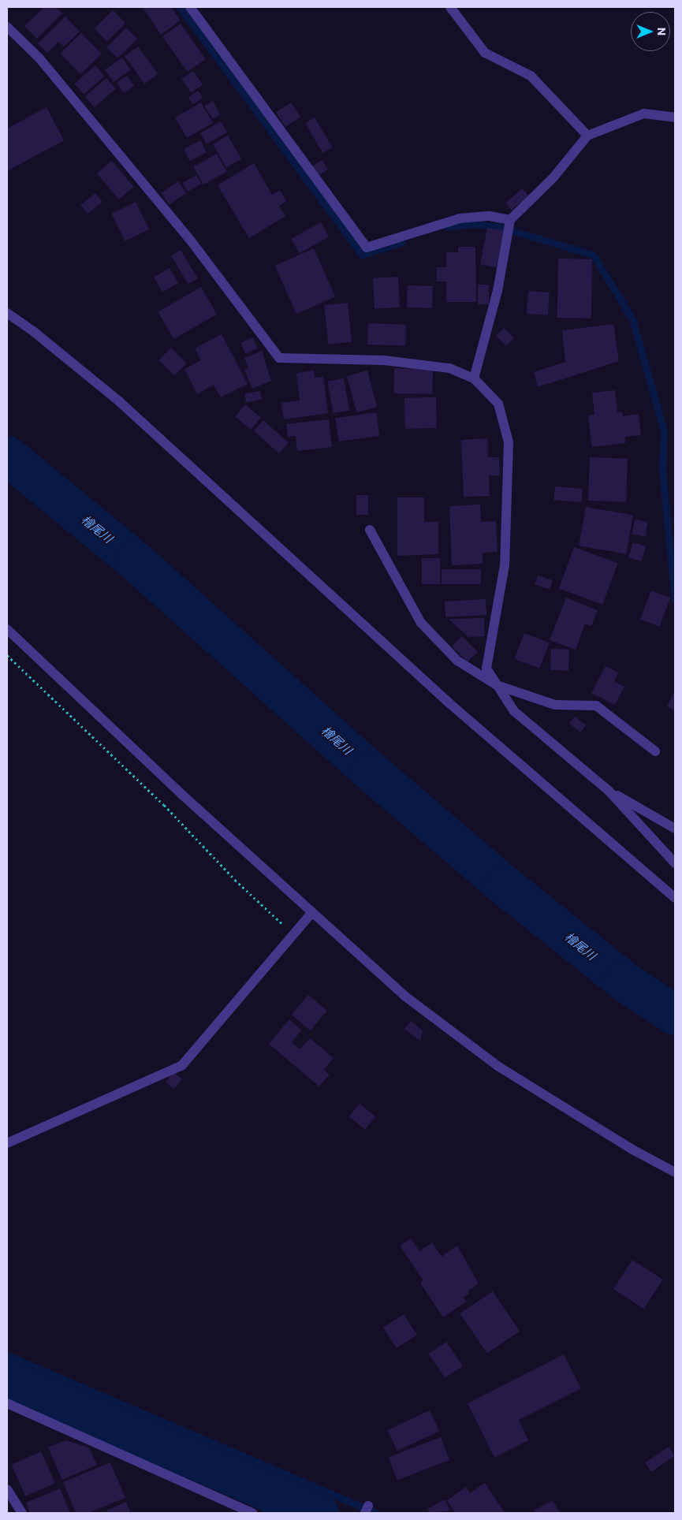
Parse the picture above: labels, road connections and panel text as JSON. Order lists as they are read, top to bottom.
{
  "water": ["檜尾川"],
  "north": "right"
}
